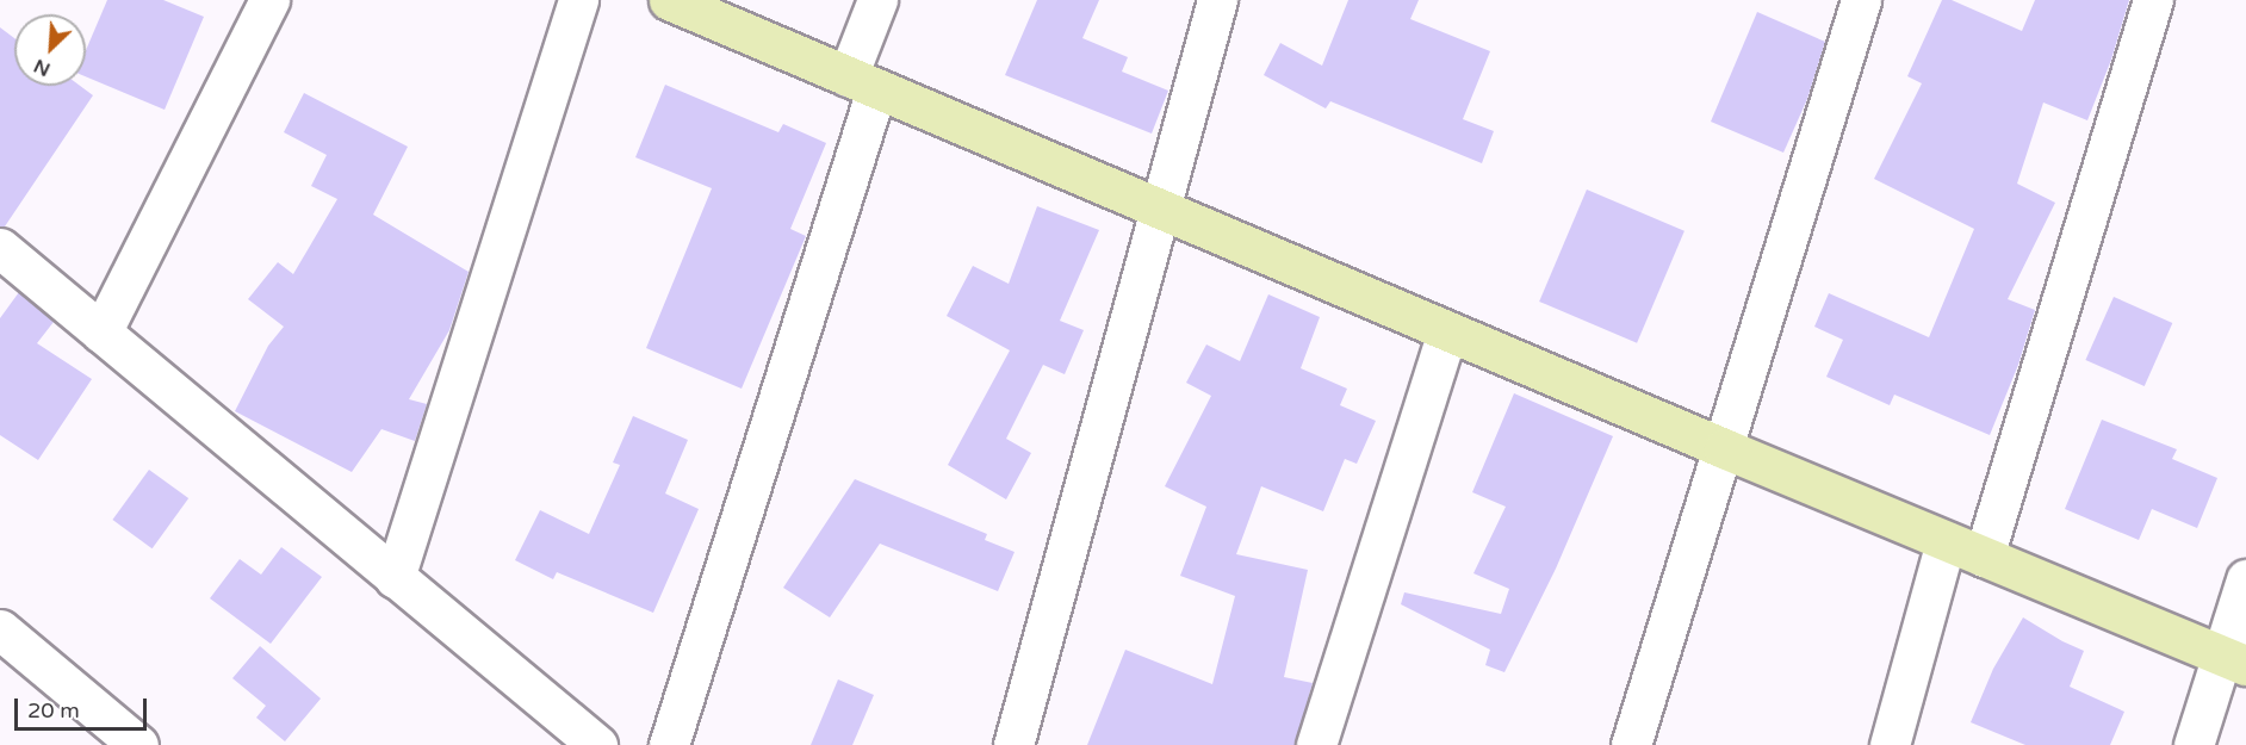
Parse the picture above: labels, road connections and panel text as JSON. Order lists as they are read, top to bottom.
{
  "scale_bar": "20 m",
  "north": "bottom left"
}
